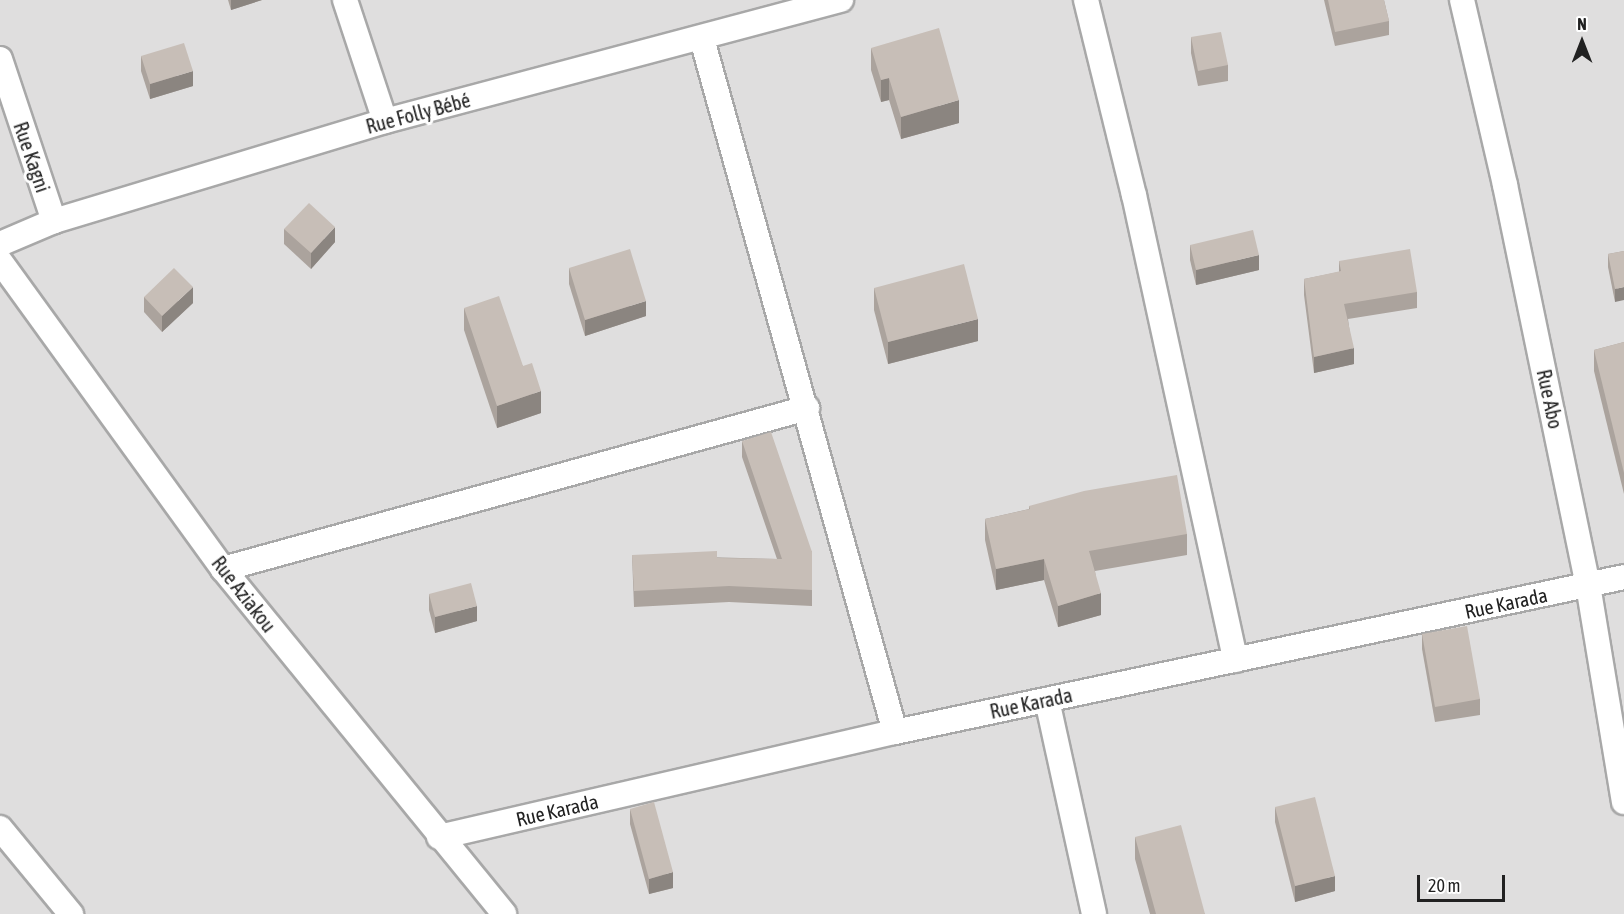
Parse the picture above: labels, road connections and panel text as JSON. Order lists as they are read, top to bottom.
{
  "streets": {
    "street": [
      "Rue Folly Bébé",
      "Rue Kagni",
      "Rue Abo",
      "Rue Aziakou",
      "Rue Karada"
    ]
  },
  "crossings": [
    ["Rue Folly Bébé", "Rue Kagni"],
    ["Rue Abo", "Rue Karada"],
    ["Rue Aziakou", "Rue Karada"]
  ],
  "scale_bar": "20 m",
  "north": "top"
}
